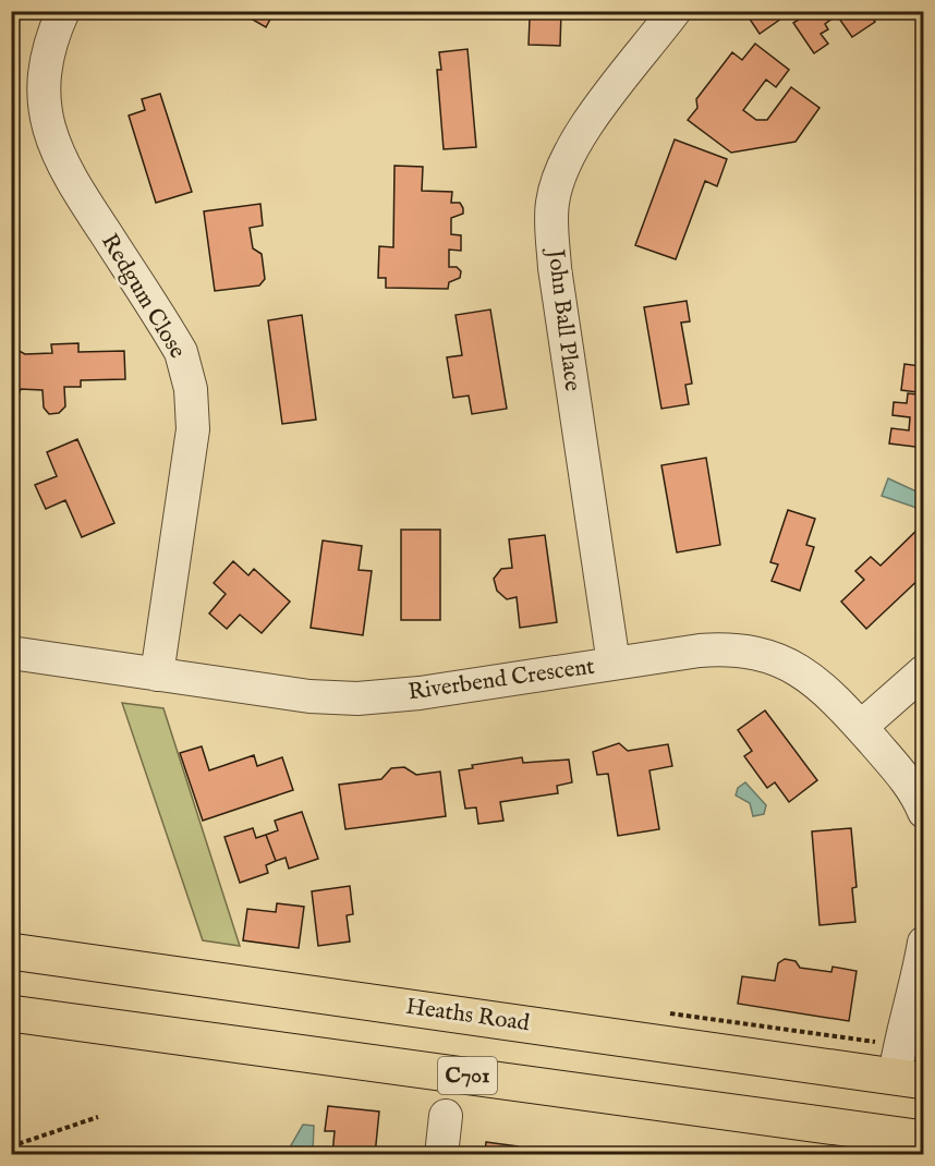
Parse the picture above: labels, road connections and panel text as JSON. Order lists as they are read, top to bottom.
{
  "streets": {
    "main road": ["Heaths Road", "C701"],
    "street": ["Redgum Close", "John Ball Place", "Riverbend Crescent"]
  },
  "crossings": [
    ["Redgum Close", "Riverbend Crescent"],
    ["John Ball Place", "Riverbend Crescent"]
  ]
}
